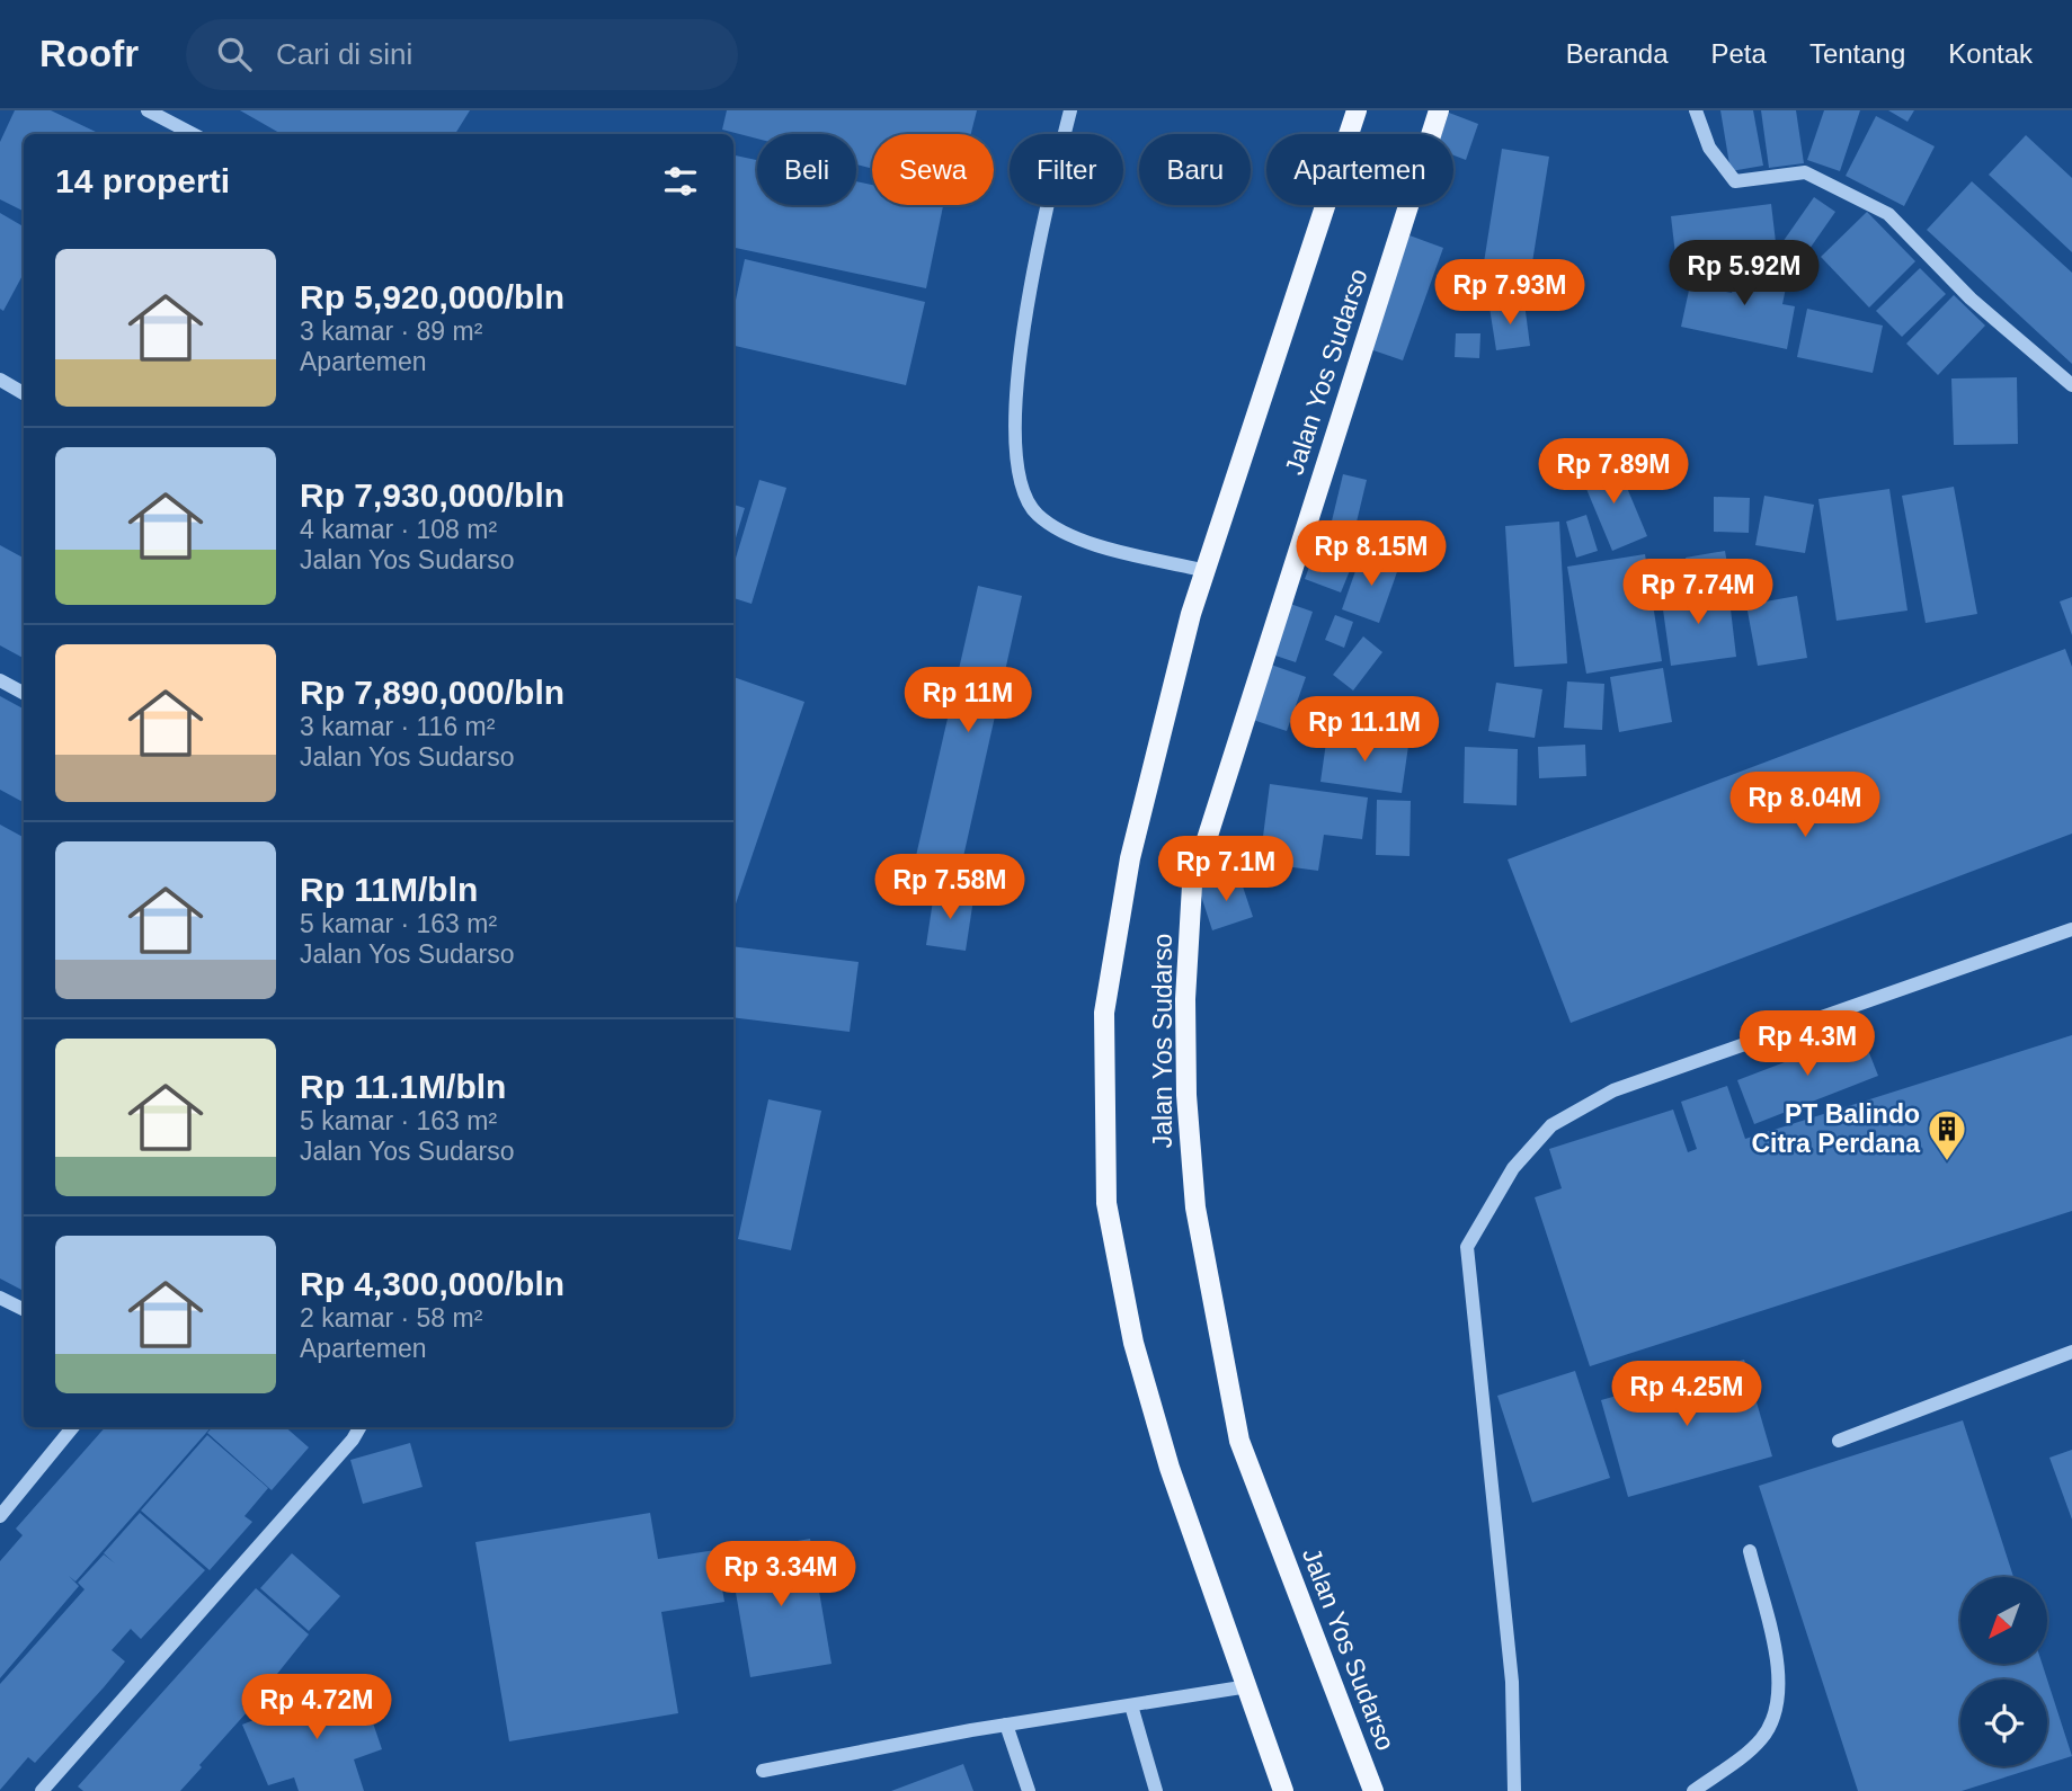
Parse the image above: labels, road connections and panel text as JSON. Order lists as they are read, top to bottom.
{
  "streets": {
    "main road": ["Jalan Yos Sudarso"]
  },
  "places": {
    "building": ["PT Balindo Citra Perdana"]
  },
  "north": "bottom left",
  "page": {
    "header": "Roofr",
    "search": "Cari di sini",
    "nav": [
      "Beranda",
      "Peta",
      "Tentang",
      "Kontak"
    ],
    "chip": [
      "Beli",
      "Sewa",
      "Filter",
      "Baru",
      "Apartemen"
    ],
    "heading": "14 properti",
    "list": [
      {
        "name": "Rp 5,920,000/bln",
        "note": "3 kamar · 89 m² · Apartemen"
      },
      {
        "name": "Rp 7,930,000/bln",
        "note": "4 kamar · 108 m² · Jalan Yos Sudarso"
      },
      {
        "name": "Rp 7,890,000/bln",
        "note": "3 kamar · 116 m² · Jalan Yos Sudarso"
      },
      {
        "name": "Rp 11M/bln",
        "note": "5 kamar · 163 m² · Jalan Yos Sudarso"
      },
      {
        "name": "Rp 11.1M/bln",
        "note": "5 kamar · 163 m² · Jalan Yos Sudarso"
      },
      {
        "name": "Rp 4,300,000/bln",
        "note": "2 kamar · 58 m² · Apartemen"
      }
    ],
    "price": [
      "Rp 5.92M",
      "Rp 7.93M",
      "Rp 7.89M",
      "Rp 8.15M",
      "Rp 7.74M",
      "Rp 11M",
      "Rp 11.1M",
      "Rp 8.04M",
      "Rp 7.1M",
      "Rp 7.58M",
      "Rp 4.3M",
      "Rp 4.25M",
      "Rp 3.34M",
      "Rp 4.72M"
    ]
  }
}
